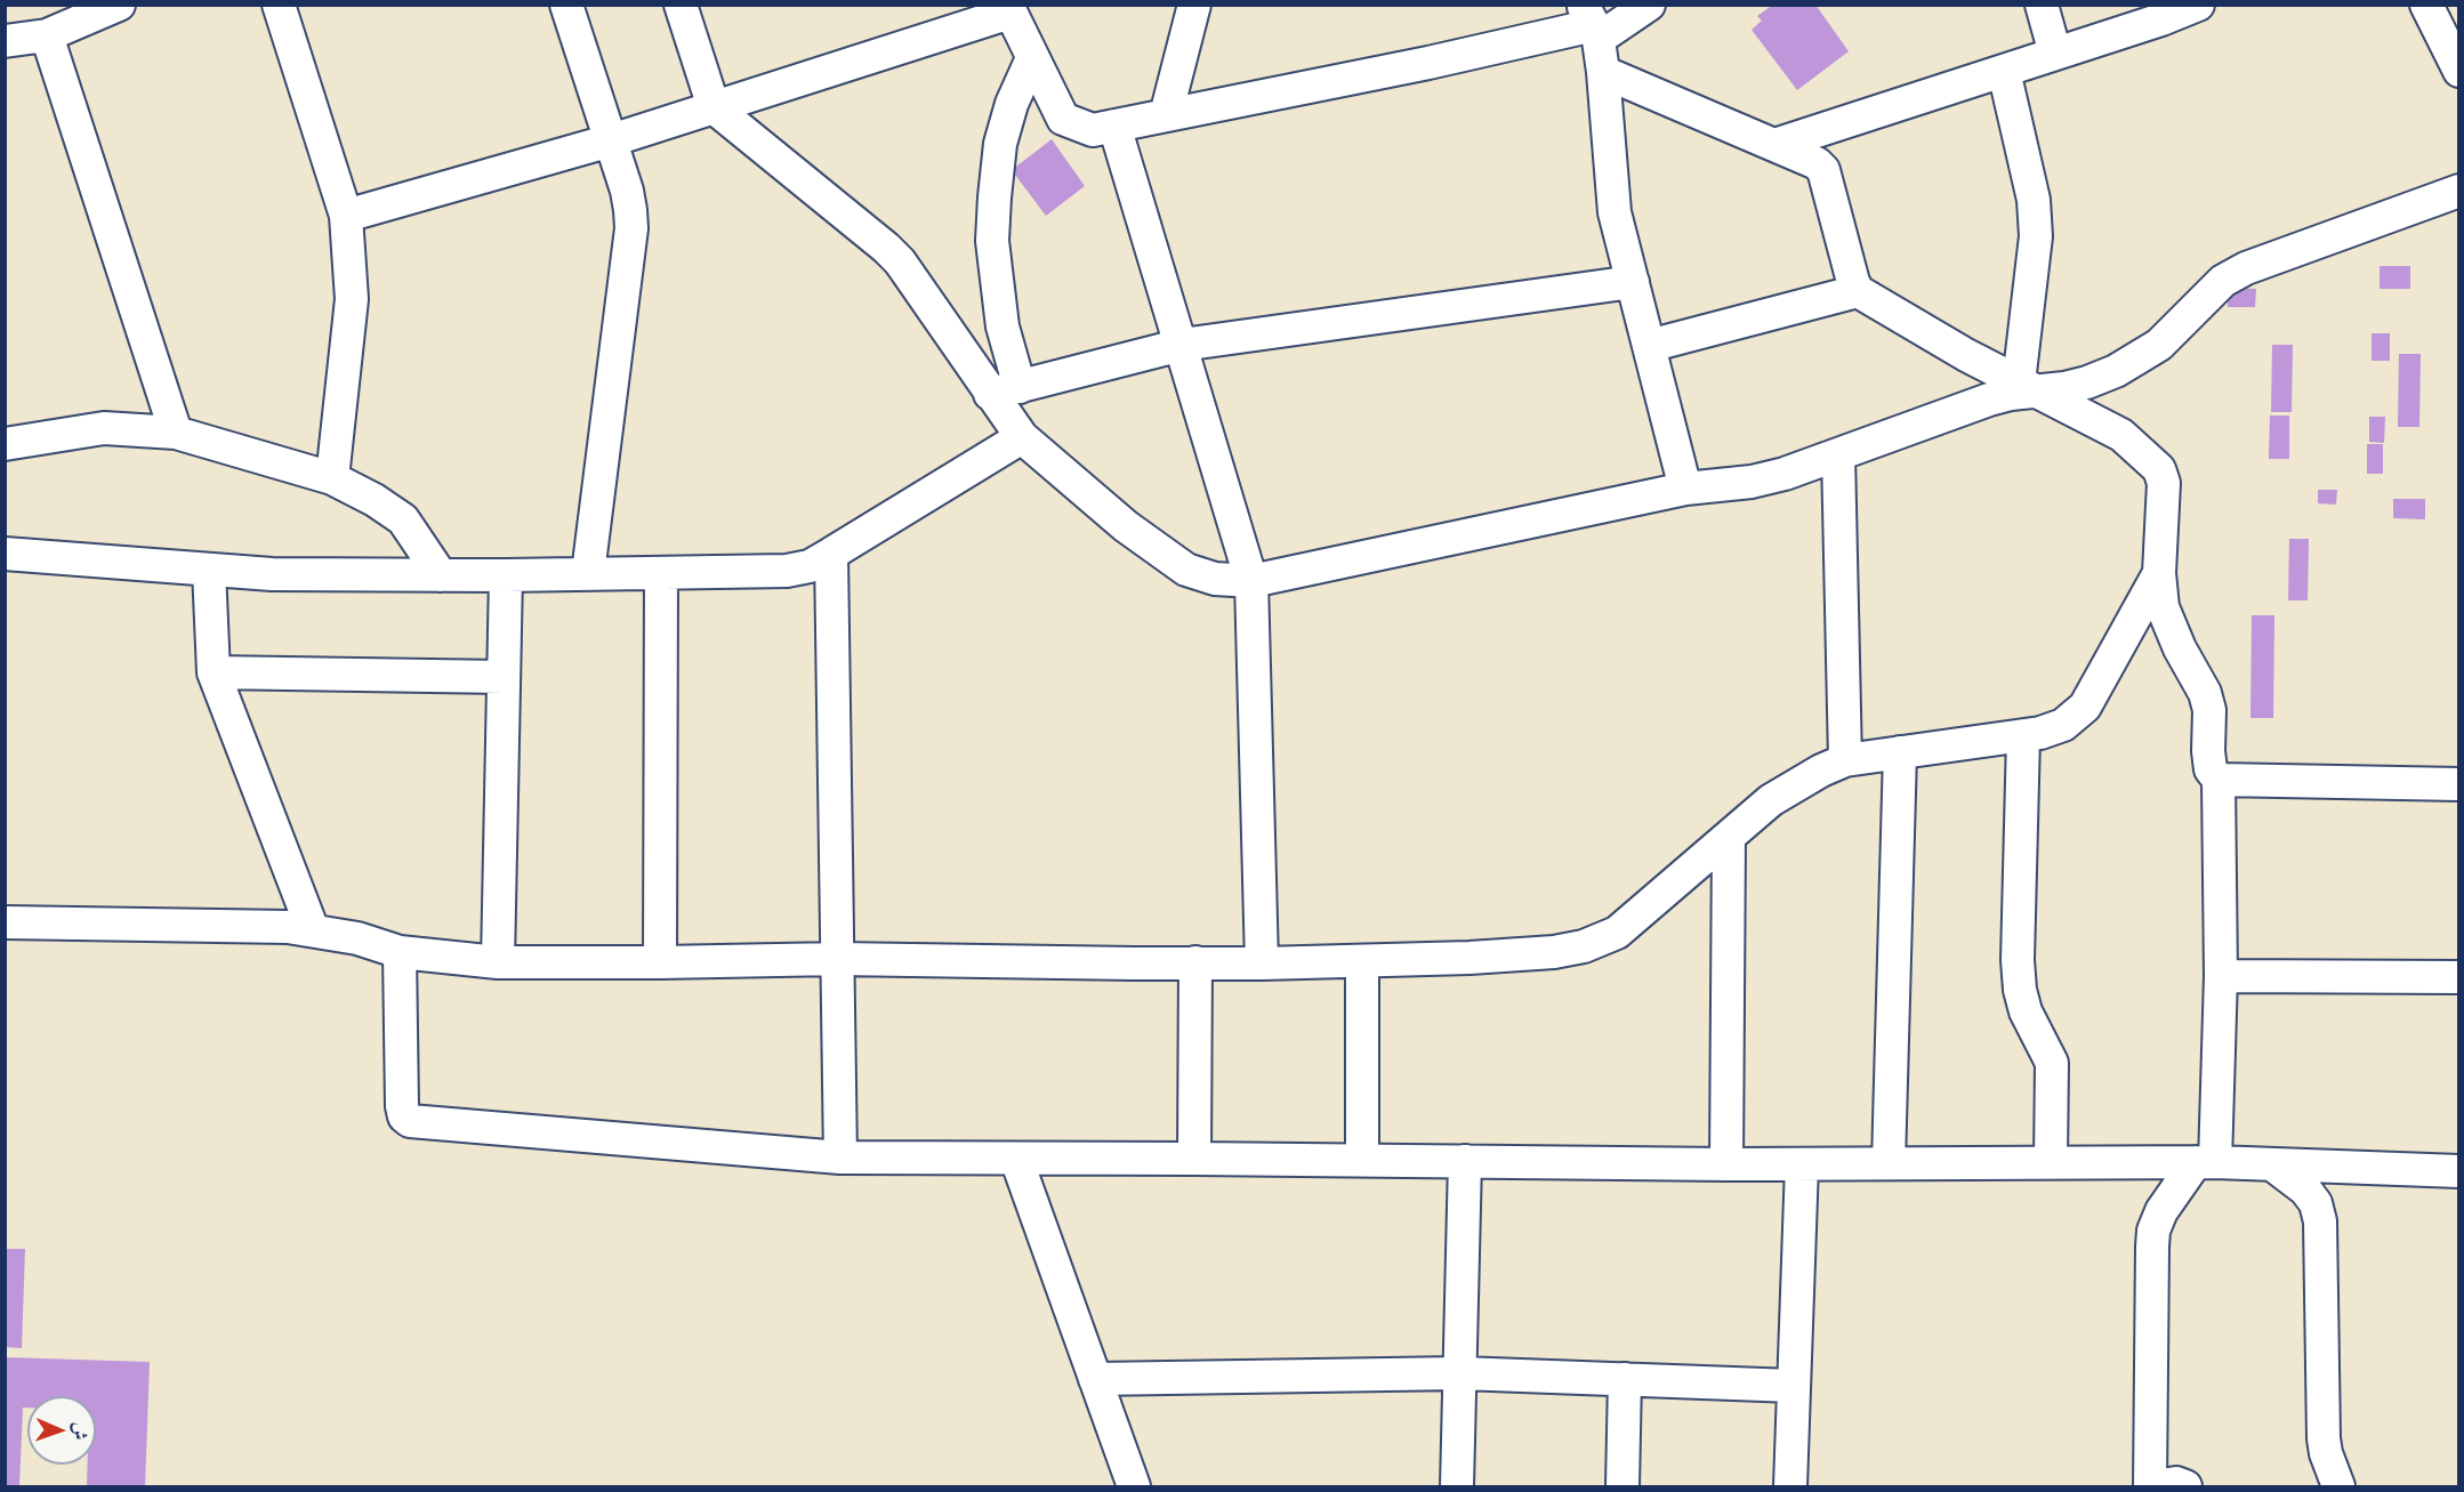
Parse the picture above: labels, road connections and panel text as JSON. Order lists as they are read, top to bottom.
{
  "north": "right"
}
